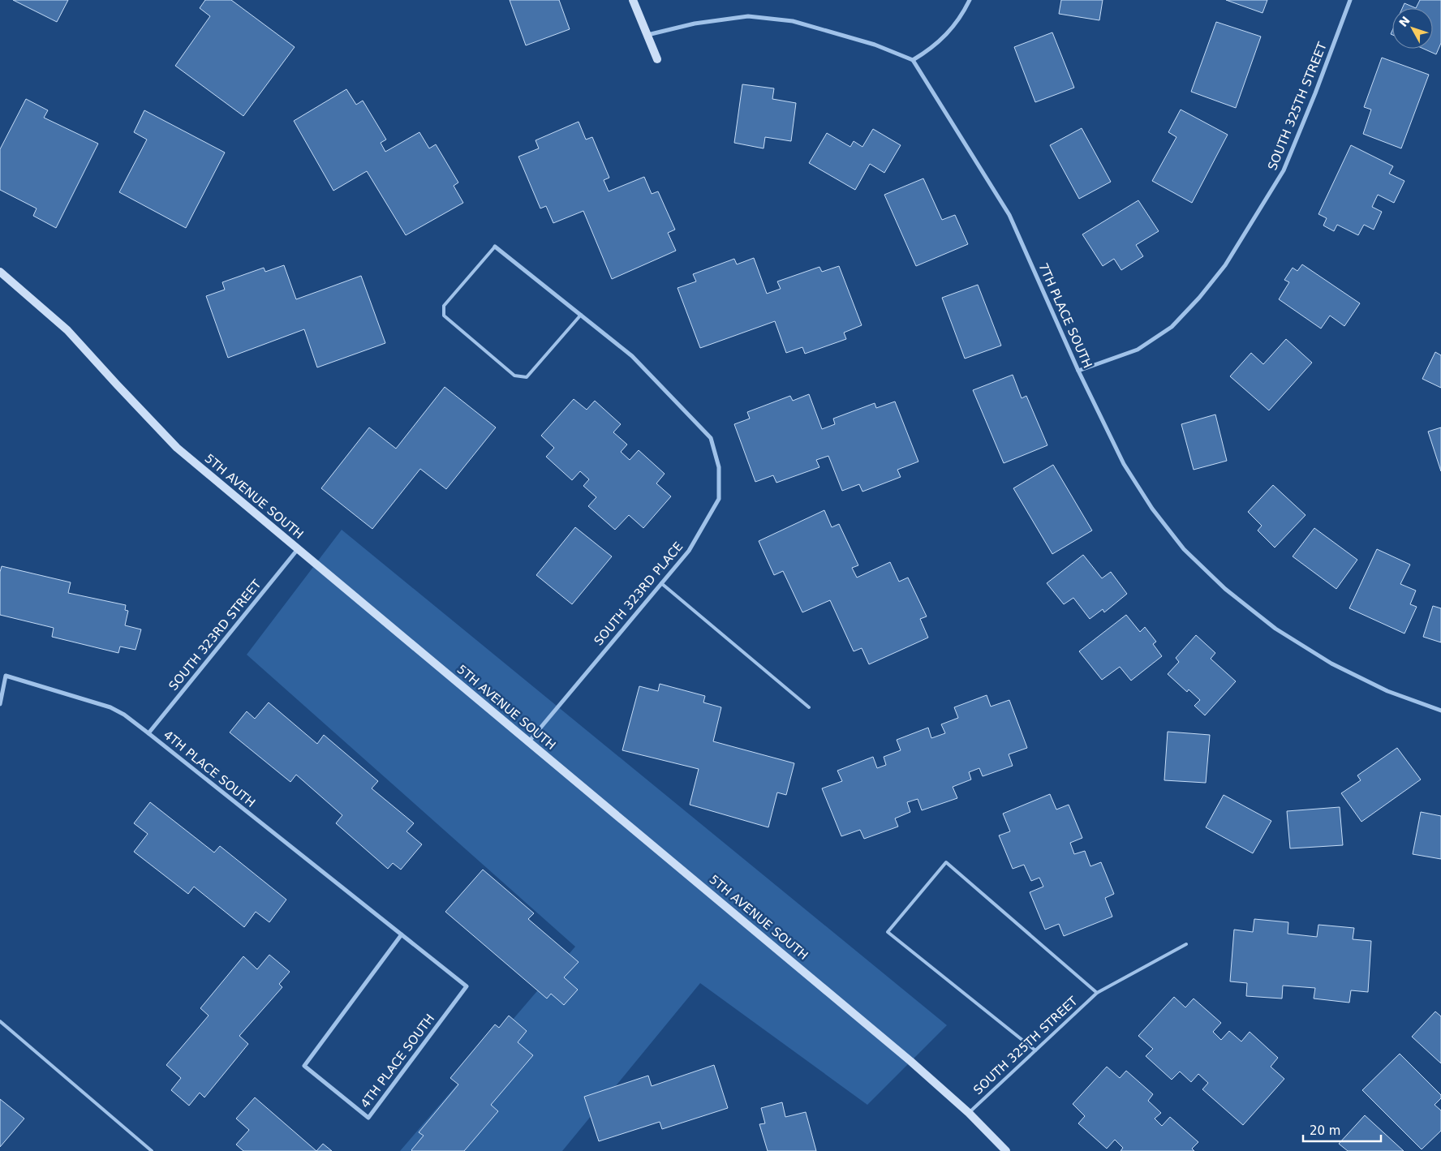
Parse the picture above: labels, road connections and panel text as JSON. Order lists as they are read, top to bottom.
{
  "streets": {
    "street": [
      "SOUTH 325TH STREET",
      "7TH PLACE SOUTH",
      "5TH AVENUE SOUTH",
      "SOUTH 323RD PLACE",
      "SOUTH 323RD STREET",
      "4TH PLACE SOUTH"
    ]
  },
  "crossings": [
    ["SOUTH 325TH STREET", "7TH PLACE SOUTH"],
    ["SOUTH 325TH STREET", "5TH AVENUE SOUTH"],
    ["5TH AVENUE SOUTH", "SOUTH 323RD PLACE"],
    ["5TH AVENUE SOUTH", "SOUTH 323RD STREET"],
    ["SOUTH 323RD STREET", "4TH PLACE SOUTH"]
  ],
  "scale_bar": "20 m",
  "north": "top left"
}
